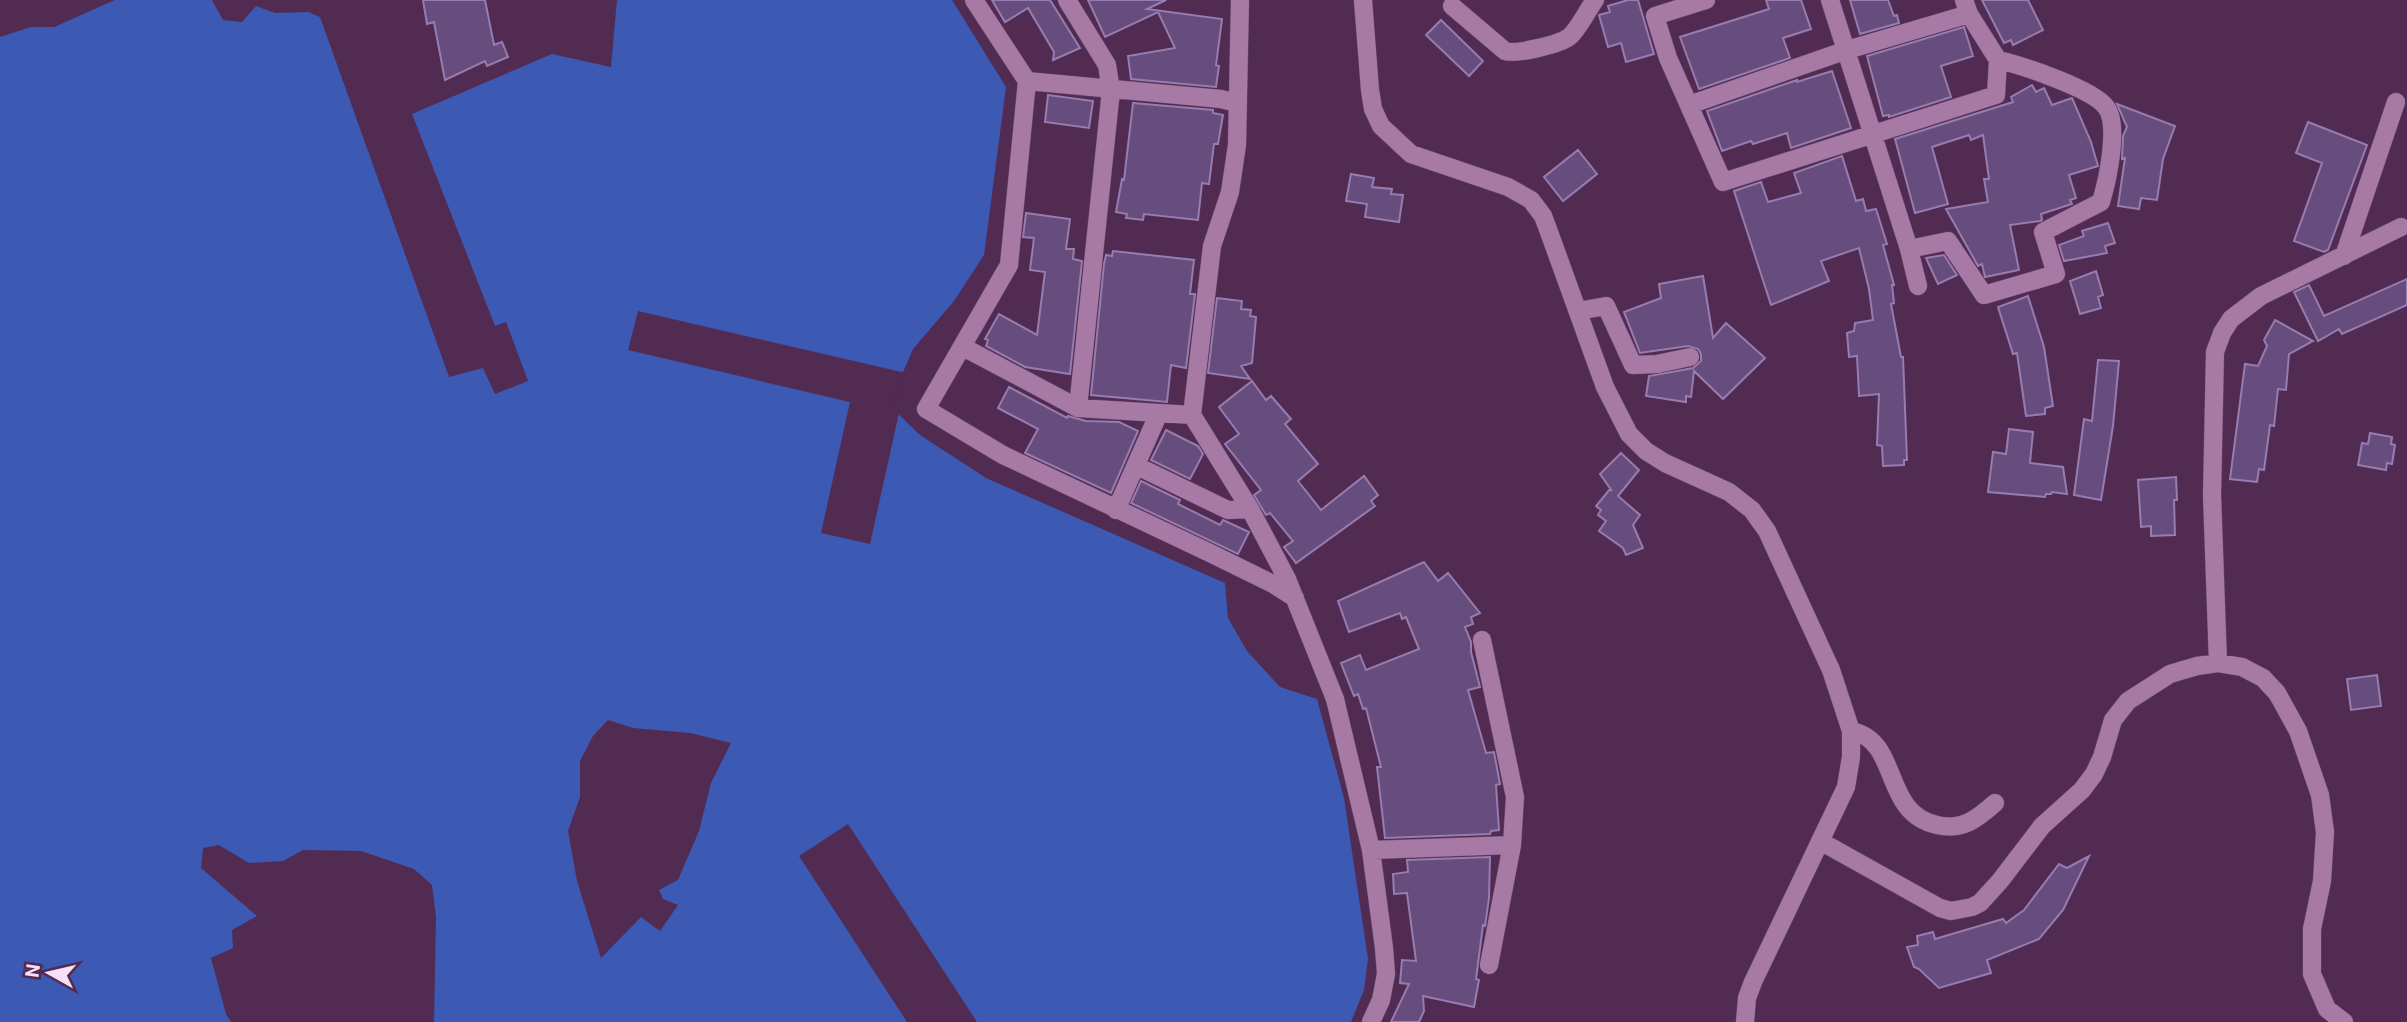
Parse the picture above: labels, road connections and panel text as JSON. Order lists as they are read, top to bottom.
{
  "north": "left"
}
